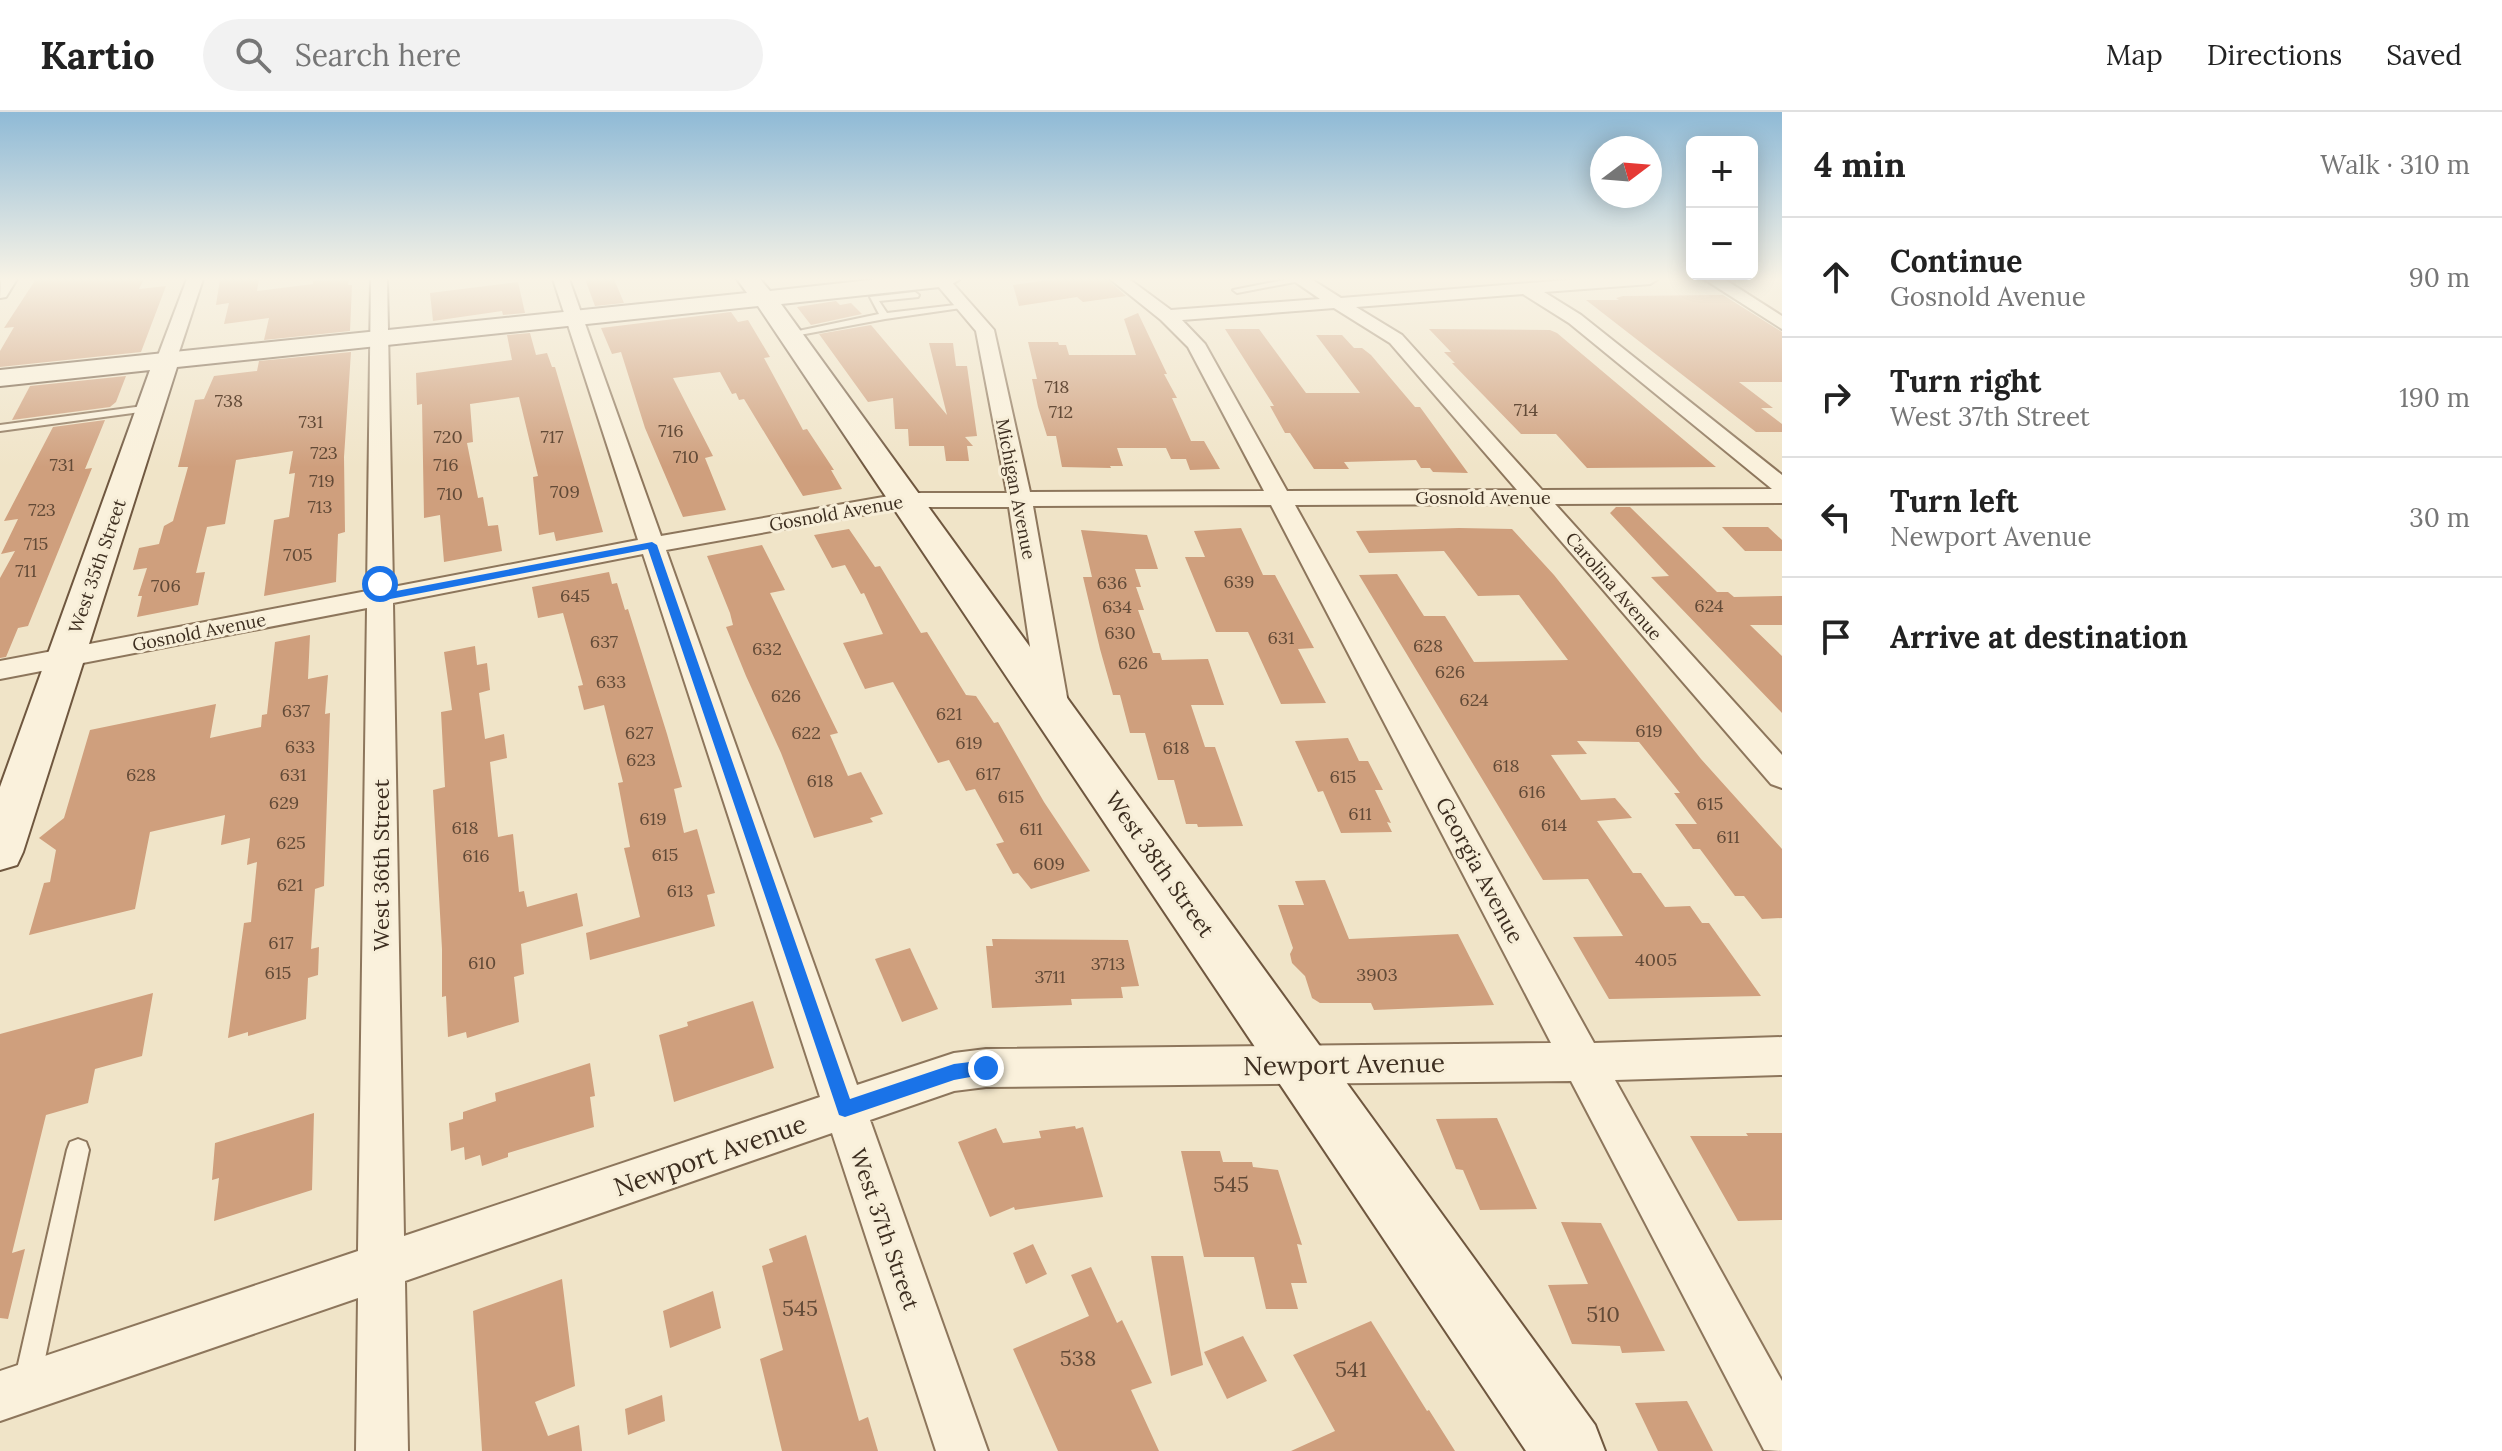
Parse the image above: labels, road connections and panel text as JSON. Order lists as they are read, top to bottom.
{
  "streets": {
    "main road": ["West 35th Street", "West 38th Street"],
    "street": [
      "Michigan Avenue",
      "Gosnold Avenue",
      "Carolina Avenue",
      "West 36th Street",
      "Georgia Avenue",
      "Newport Avenue",
      "West 37th Street"
    ]
  },
  "crossings": [
    ["Michigan Avenue", "Gosnold Avenue"],
    ["Michigan Avenue", "West 38th Street"],
    ["Gosnold Avenue", "West 35th Street"],
    ["Gosnold Avenue", "Carolina Avenue"],
    ["Gosnold Avenue", "West 38th Street"],
    ["Gosnold Avenue", "West 36th Street"],
    ["Gosnold Avenue", "Georgia Avenue"],
    ["Gosnold Avenue", "West 37th Street"],
    ["West 38th Street", "Newport Avenue"],
    ["West 36th Street", "Newport Avenue"],
    ["Georgia Avenue", "Newport Avenue"],
    ["Newport Avenue", "West 37th Street"]
  ],
  "house_numbers": [
    "718",
    "738",
    "714",
    "712",
    "731",
    "716",
    "720",
    "717",
    "723",
    "710",
    "731",
    "716",
    "719",
    "709",
    "710",
    "713",
    "723",
    "715",
    "705",
    "711",
    "639",
    "636",
    "706",
    "645",
    "624",
    "634",
    "630",
    "631",
    "637",
    "628",
    "632",
    "626",
    "626",
    "633",
    "626",
    "624",
    "637",
    "621",
    "619",
    "627",
    "622",
    "619",
    "633",
    "618",
    "623",
    "618",
    "617",
    "628",
    "631",
    "615",
    "618",
    "616",
    "615",
    "629",
    "615",
    "611",
    "619",
    "614",
    "618",
    "611",
    "611",
    "625",
    "615",
    "616",
    "609",
    "621",
    "613",
    "617",
    "4005",
    "610",
    "3713",
    "615",
    "3903",
    "3711",
    "545",
    "545",
    "510",
    "538",
    "541"
  ],
  "north": "right",
  "page": {
    "header": "Kartio",
    "search": "Search here",
    "nav": ["Map", "Directions", "Saved"],
    "heading": ["4 min", "Walk · 310 m"],
    "map_buttons": ["+", "−"],
    "list": [
      ["Continue", "Gosnold Avenue", "90 m"],
      ["Turn right", "West 37th Street", "190 m"],
      ["Turn left", "Newport Avenue", "30 m"],
      "Arrive at destination"
    ]
  }
}
